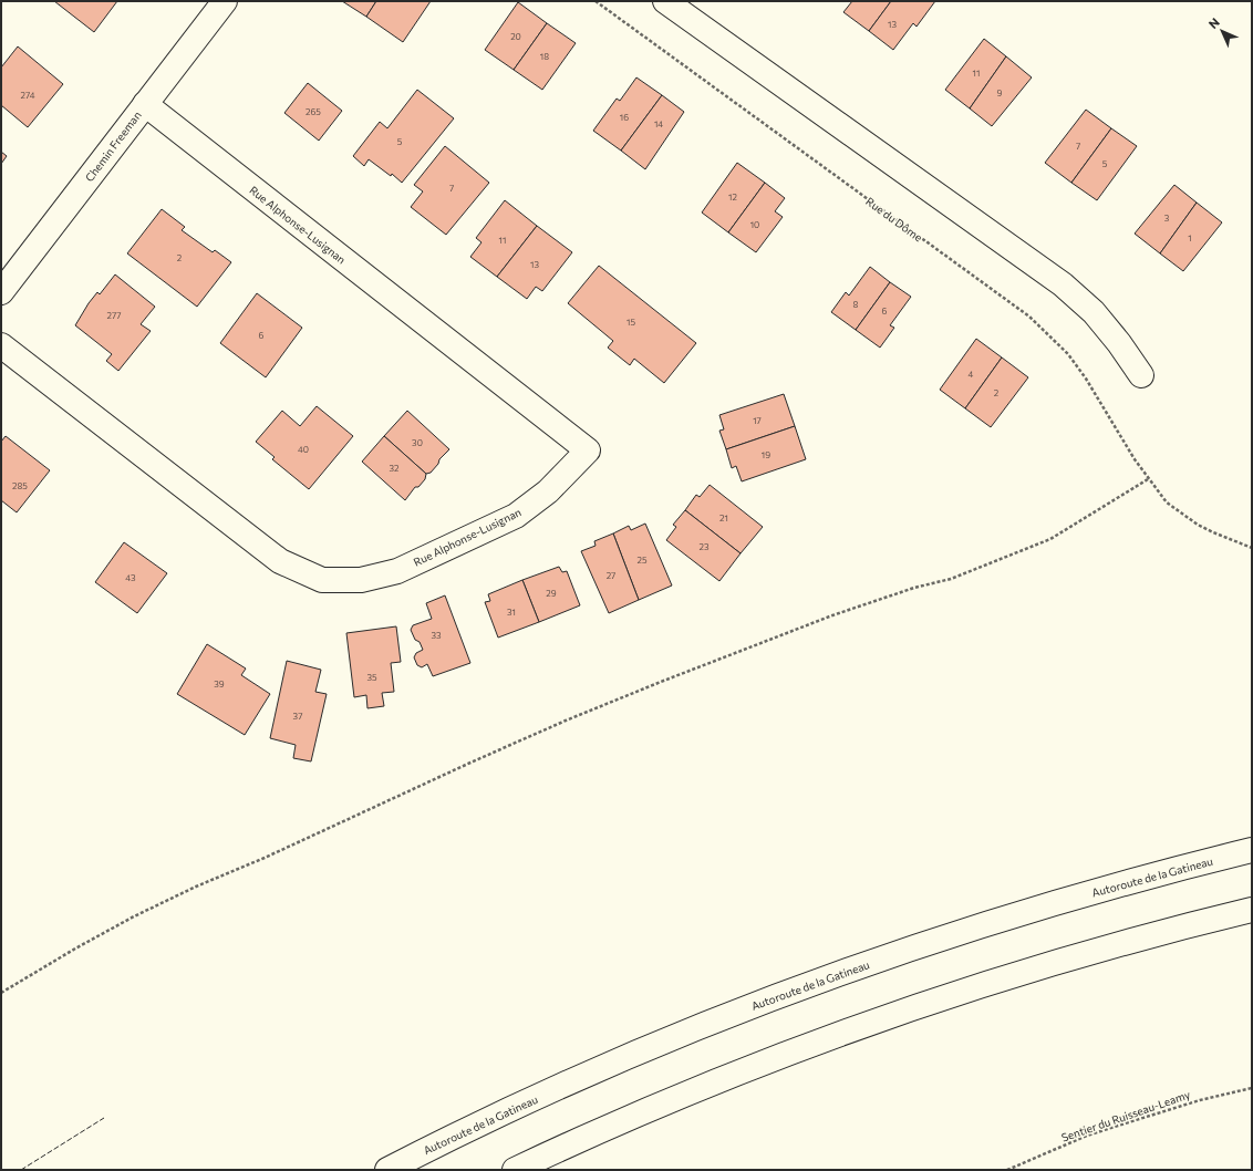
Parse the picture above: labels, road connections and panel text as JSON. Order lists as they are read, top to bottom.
{
  "streets": {
    "main road": ["Chemin Freeman", "Rue Alphonse-Lusignan", "Autoroute de la Gatineau"],
    "path": ["Rue du Dôme", "Sentier du Ruisseau-Leamy"]
  },
  "crossings": [
    ["Chemin Freeman", "Rue Alphonse-Lusignan"]
  ],
  "house_numbers": [
    "13",
    "20",
    "18",
    "11",
    "9",
    "274",
    "265",
    "16",
    "14",
    "5",
    "7",
    "5",
    "7",
    "12",
    "3",
    "10",
    "1",
    "11",
    "2",
    "13",
    "8",
    "6",
    "277",
    "15",
    "6",
    "4",
    "2",
    "17",
    "30",
    "40",
    "19",
    "32",
    "285",
    "21",
    "23",
    "25",
    "27",
    "43",
    "29",
    "31",
    "33",
    "35",
    "39",
    "37"
  ],
  "north": "top left"
}
